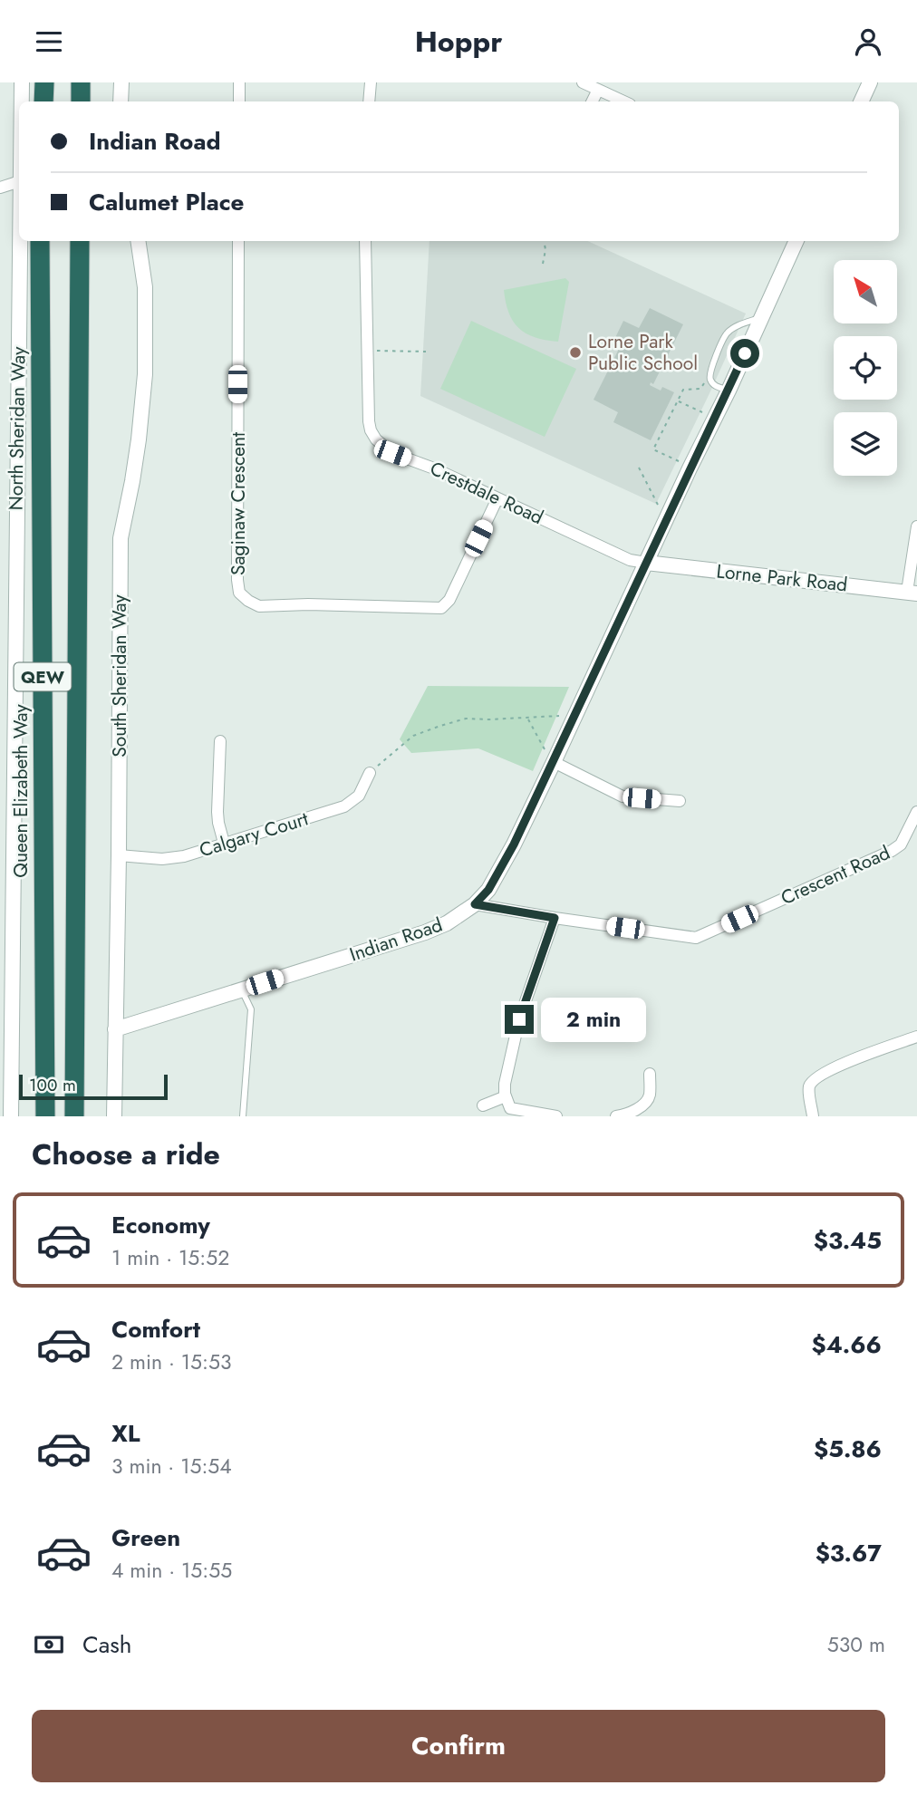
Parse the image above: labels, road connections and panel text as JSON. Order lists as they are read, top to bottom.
{
  "streets": {
    "highway": ["QEW", "Queen Elizabeth Way"],
    "street": [
      "North Sheridan Way",
      "Crestdale Road",
      "Saginaw Crescent",
      "Lorne Park Road",
      "South Sheridan Way",
      "Calgary Court",
      "Crescent Road",
      "Indian Road"
    ]
  },
  "crossings": [
    ["Crestdale Road", "Saginaw Crescent"],
    ["Crestdale Road", "Lorne Park Road"],
    ["Crestdale Road", "Indian Road"],
    ["Lorne Park Road", "Indian Road"],
    ["South Sheridan Way", "Calgary Court"],
    ["South Sheridan Way", "Indian Road"],
    ["Crescent Road", "Indian Road"]
  ],
  "places": ["Lorne Park Public School"],
  "scale_bar": "100 m",
  "north": "top left",
  "page": {
    "header": "Hoppr",
    "banner": ["Indian Road", "Calumet Place"],
    "bubble": "2 min",
    "scale": "100 m",
    "heading": "Choose a ride",
    "list": [
      {
        "name": "Economy",
        "note": "1 min · 15:52",
        "value": "$3.45"
      },
      {
        "name": "Comfort",
        "note": "2 min · 15:53",
        "value": "$4.66"
      },
      {
        "name": "XL",
        "note": "3 min · 15:54",
        "value": "$5.86"
      },
      {
        "name": "Green",
        "note": "4 min · 15:55",
        "value": "$3.67"
      }
    ],
    "pay": ["Cash", "530 m"],
    "buttons": "Confirm"
  }
}
